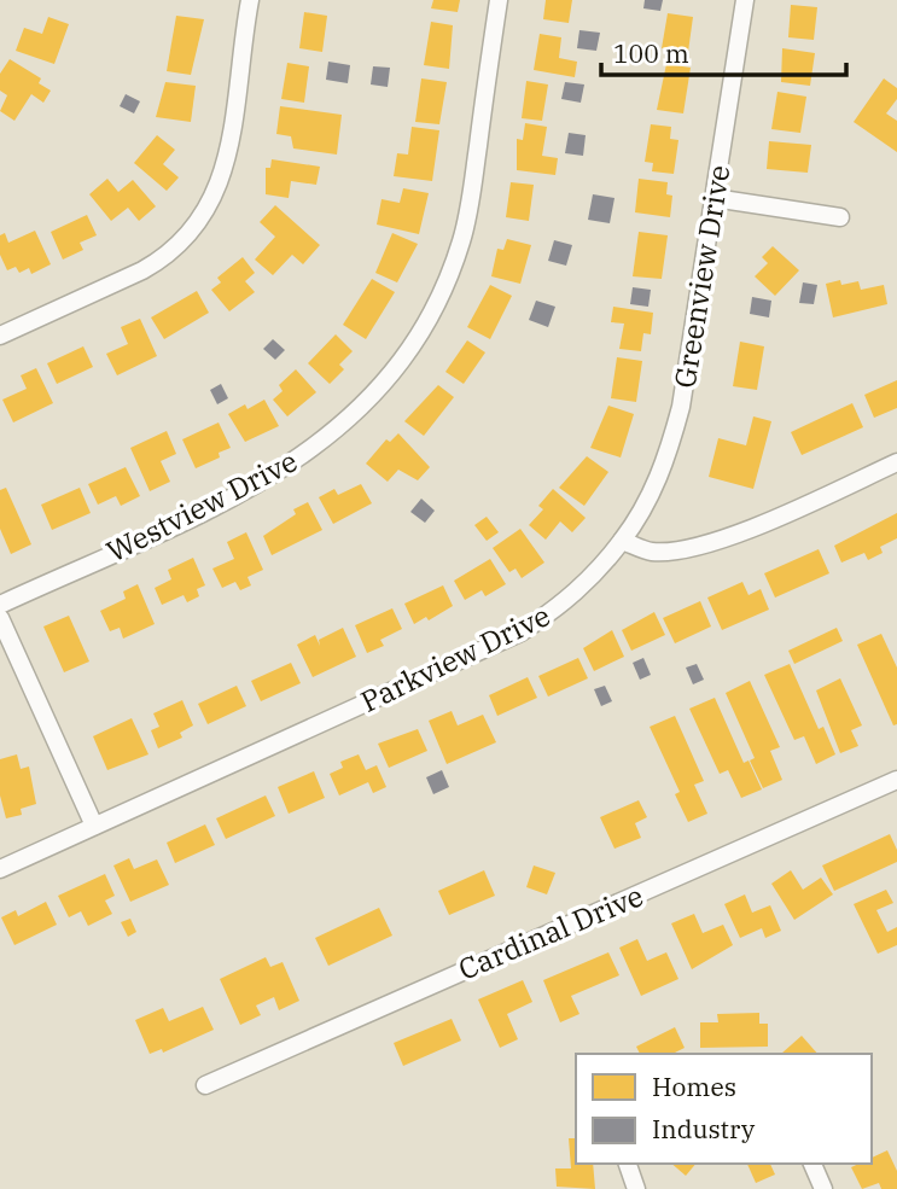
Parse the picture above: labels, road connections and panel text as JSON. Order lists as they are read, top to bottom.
{
  "streets": {
    "street": [
      "Greenview Drive",
      "Westview Drive",
      "Parkview Drive",
      "Cardinal Drive"
    ]
  },
  "crossings": [
    ["Greenview Drive", "Parkview Drive"]
  ],
  "legend": ["Homes", "Industry"],
  "scale_bar": "100 m"
}
